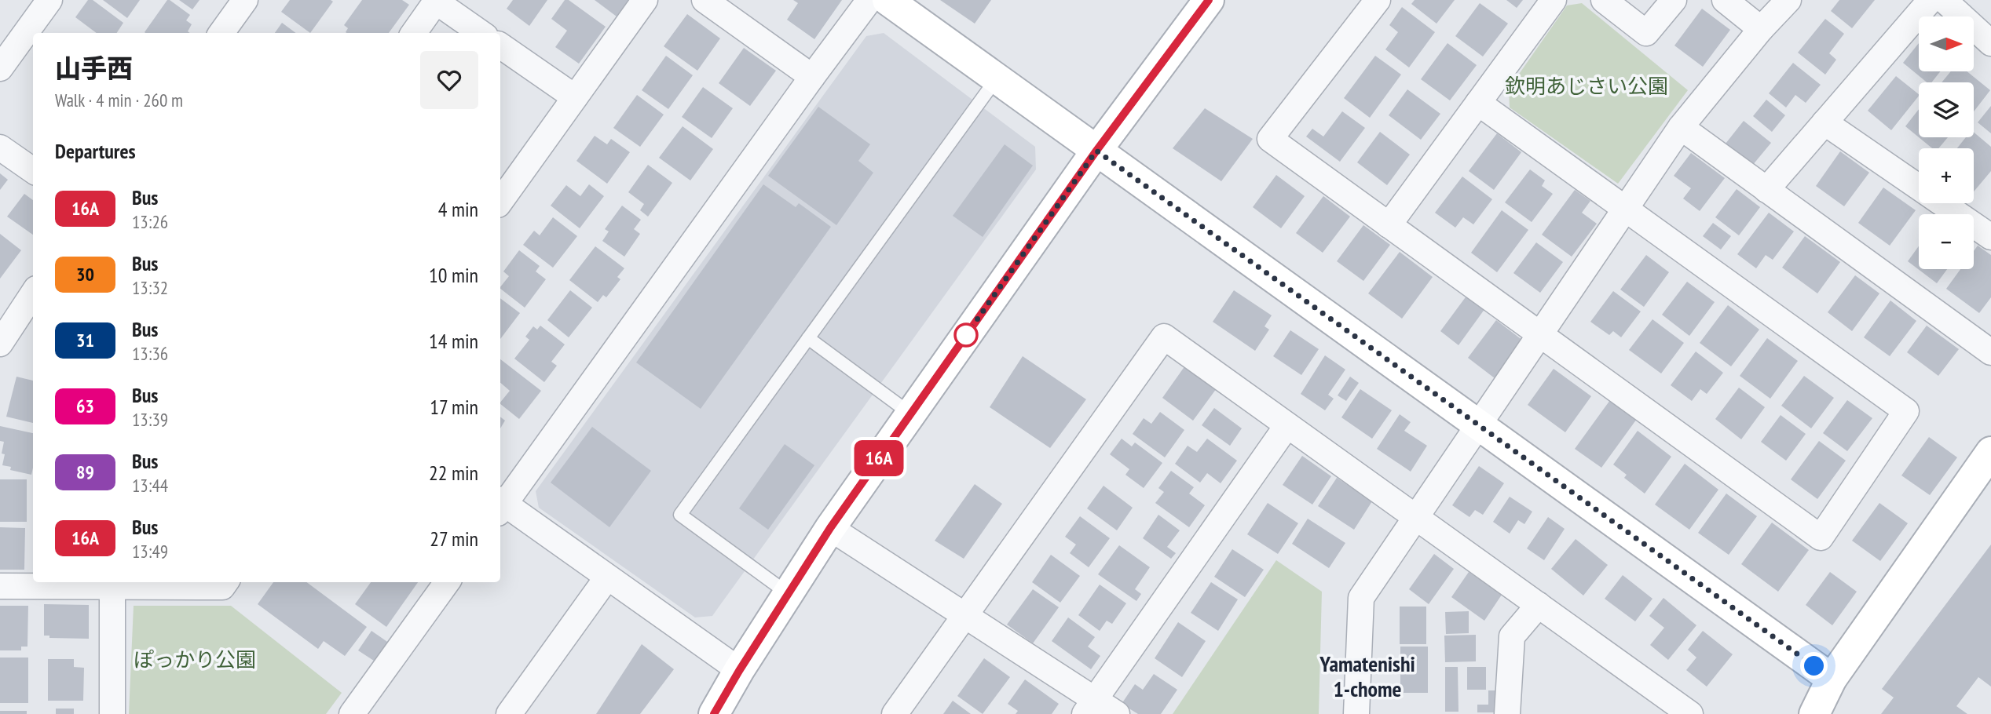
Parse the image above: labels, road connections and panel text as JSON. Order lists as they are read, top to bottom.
{
  "districts": ["Yamatenishi 1-chome"],
  "parks": ["欽明あじさい公園", "ぽっかり公園"],
  "lines": ["bus line 16A"],
  "north": "right",
  "page": {
    "on_map": "16A",
    "map_buttons": ["+", "−"],
    "heading": [
      ["山手西", "Walk · 4 min · 260 m"],
      "Departures"
    ],
    "list": [
      {
        "mark": "16A",
        "name": "Bus",
        "note": "13:26",
        "value": "4 min"
      },
      {
        "mark": "30",
        "name": "Bus",
        "note": "13:32",
        "value": "10 min"
      },
      {
        "mark": "31",
        "name": "Bus",
        "note": "13:36",
        "value": "14 min"
      },
      {
        "mark": "63",
        "name": "Bus",
        "note": "13:39",
        "value": "17 min"
      },
      {
        "mark": "89",
        "name": "Bus",
        "note": "13:44",
        "value": "22 min"
      },
      {
        "mark": "16A",
        "name": "Bus",
        "note": "13:49",
        "value": "27 min"
      }
    ]
  }
}
